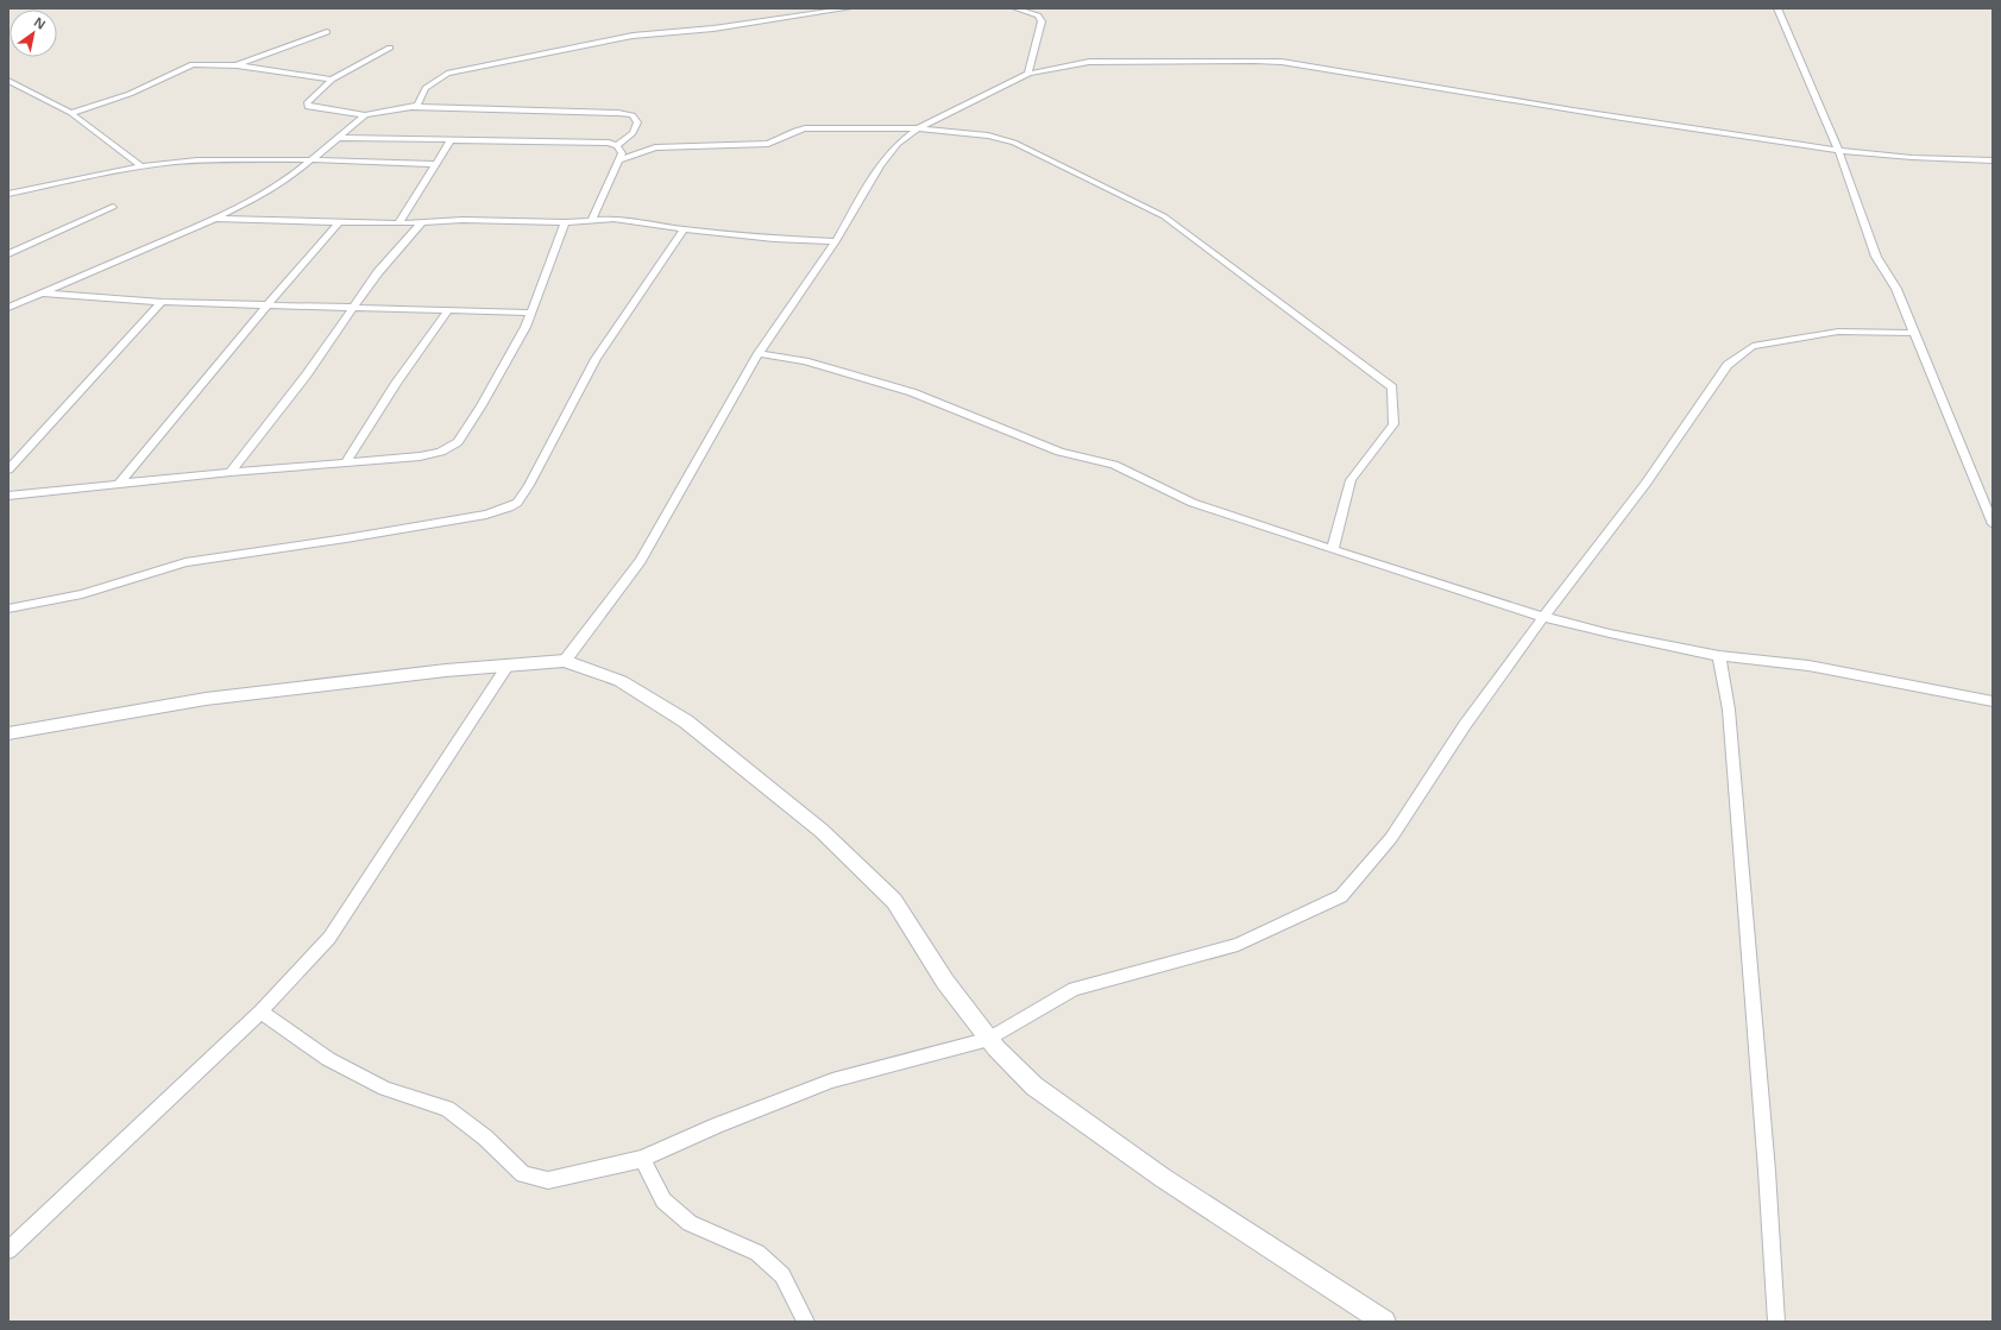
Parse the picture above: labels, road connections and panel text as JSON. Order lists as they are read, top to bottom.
{
  "north": "top right"
}
